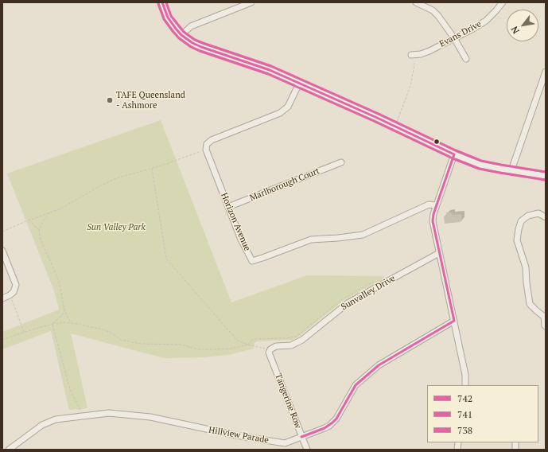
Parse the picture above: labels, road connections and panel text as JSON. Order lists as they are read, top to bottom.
{
  "streets": {
    "street": [
      "Evans Drive",
      "Marlborough Court",
      "Horizon Avenue",
      "Sunvalley Drive",
      "Tangerine Row",
      "Hillview Parade"
    ]
  },
  "crossings": [
    ["Marlborough Court", "Horizon Avenue"],
    ["Sunvalley Drive", "Tangerine Row"],
    ["Tangerine Row", "Hillview Parade"]
  ],
  "parks": ["Sun Valley Park"],
  "places": ["TAFE Queensland - Ashmore"],
  "lines": ["transit line 742", "transit line 738", "transit line 741"],
  "legend": ["742", "741", "738"],
  "north": "bottom left"
}
